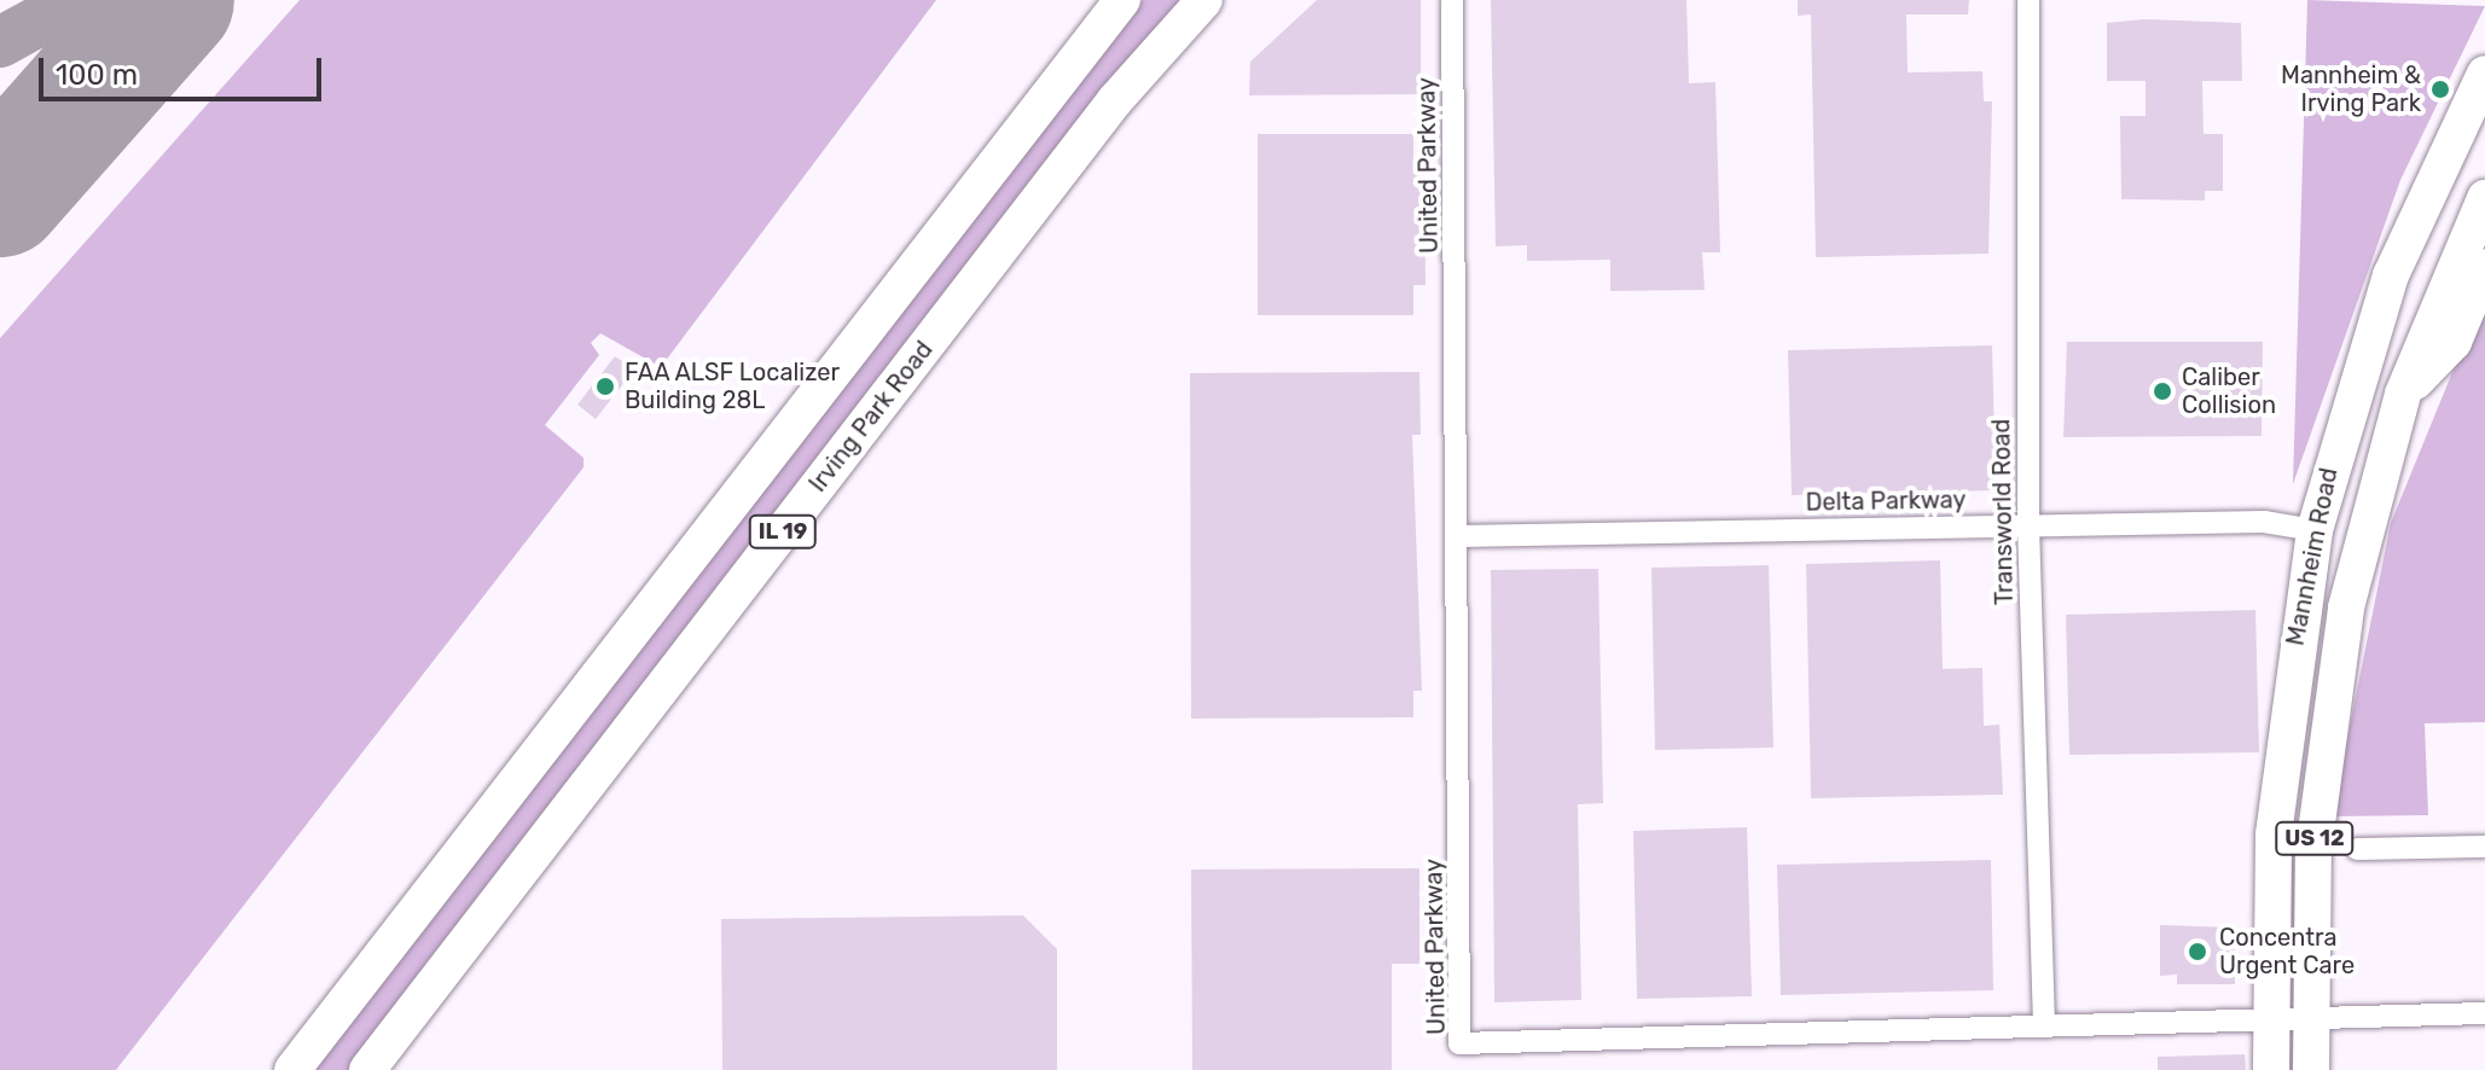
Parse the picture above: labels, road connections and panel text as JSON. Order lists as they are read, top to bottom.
{
  "streets": {
    "main road": [
      "Irving Park Road",
      "IL 19",
      "Mannheim Road",
      "US 12"
    ],
    "street": ["United Parkway", "Delta Parkway", "Transworld Road"]
  },
  "crossings": [
    ["United Parkway", "Delta Parkway"],
    ["United Parkway", "Transworld Road"],
    ["United Parkway", "Mannheim Road"],
    ["Delta Parkway", "Transworld Road"],
    ["Delta Parkway", "Mannheim Road"]
  ],
  "places": [
    "Mannheim & Irving Park",
    "FAA ALSF Localizer Building 28L",
    "Caliber Collision",
    "Concentra Urgent Care"
  ],
  "scale_bar": "100 m"
}
